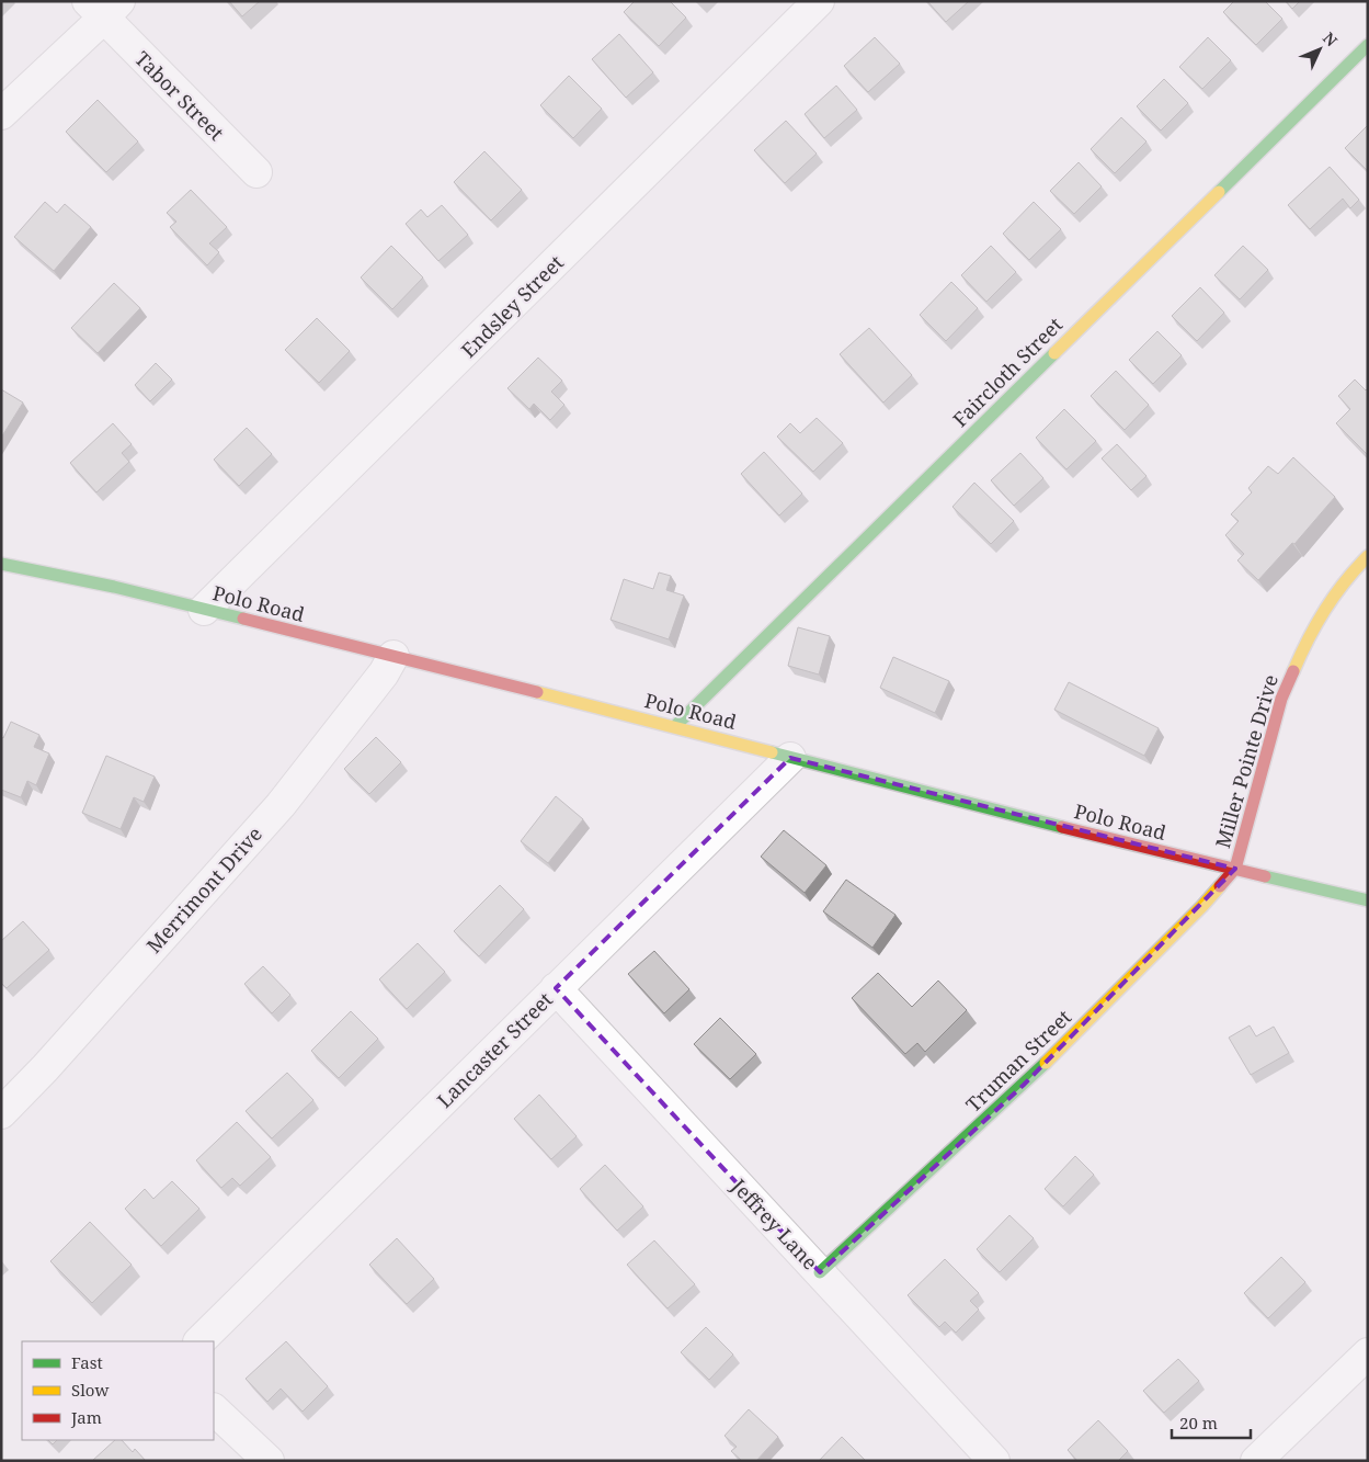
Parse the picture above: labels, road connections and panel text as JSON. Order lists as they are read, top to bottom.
{
  "streets": {
    "street": [
      "Tabor Street",
      "Endsley Street",
      "Faircloth Street",
      "Polo Road",
      "Miller Pointe Drive",
      "Merrimont Drive",
      "Lancaster Street",
      "Truman Street",
      "Jeffrey Lane"
    ]
  },
  "crossings": [
    ["Endsley Street", "Polo Road"],
    ["Faircloth Street", "Polo Road"],
    ["Polo Road", "Miller Pointe Drive"],
    ["Polo Road", "Merrimont Drive"],
    ["Polo Road", "Lancaster Street"],
    ["Polo Road", "Truman Street"],
    ["Miller Pointe Drive", "Truman Street"],
    ["Lancaster Street", "Jeffrey Lane"],
    ["Truman Street", "Jeffrey Lane"]
  ],
  "legend": ["Fast", "Slow", "Jam"],
  "scale_bar": "20 m",
  "north": "top right"
}
